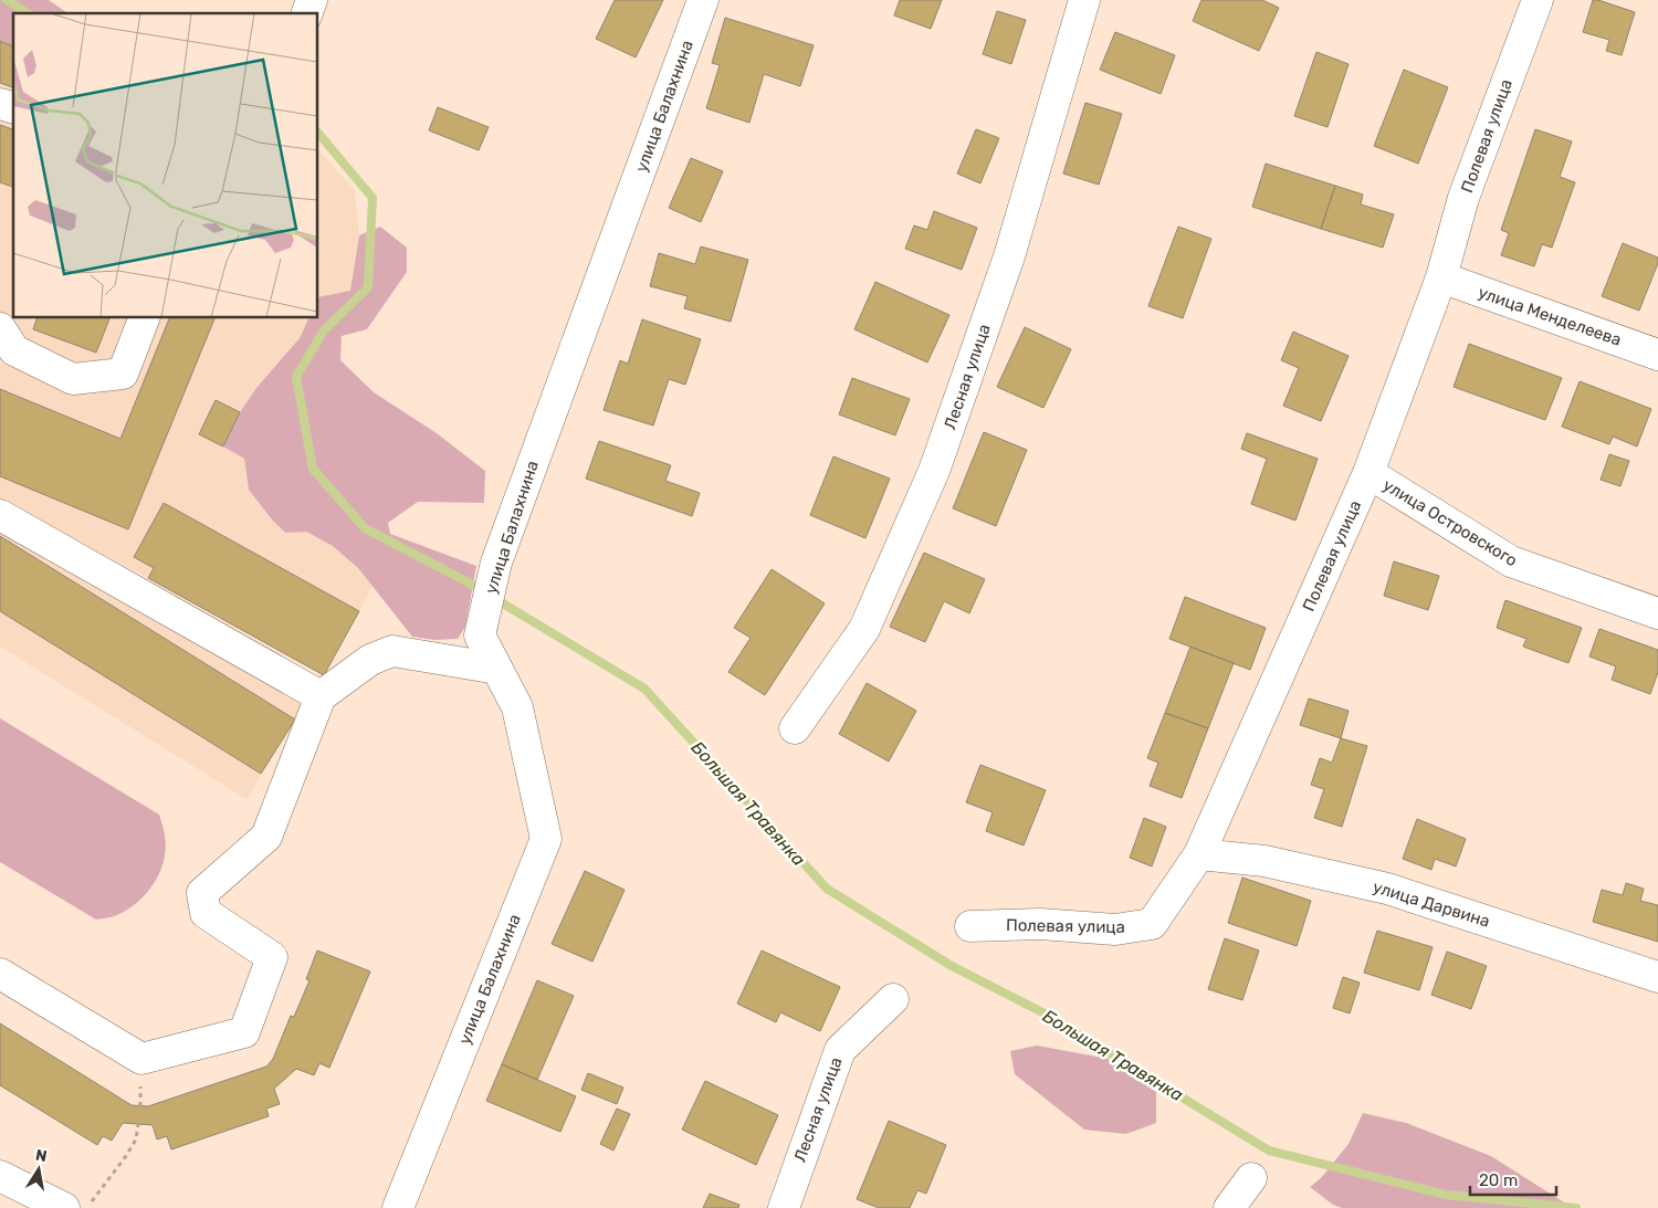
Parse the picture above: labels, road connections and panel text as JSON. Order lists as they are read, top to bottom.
{
  "streets": {
    "street": [
      "улица Балахнина",
      "Полевая улица",
      "улица Менделеева",
      "Лесная улица",
      "улица Островского",
      "улица Дарвина"
    ]
  },
  "crossings": [
    ["Полевая улица", "улица Менделеева"],
    ["Полевая улица", "улица Островского"],
    ["Полевая улица", "улица Дарвина"]
  ],
  "water": ["Большая Травянка"],
  "scale_bar": "20 m",
  "north": "top"
}
